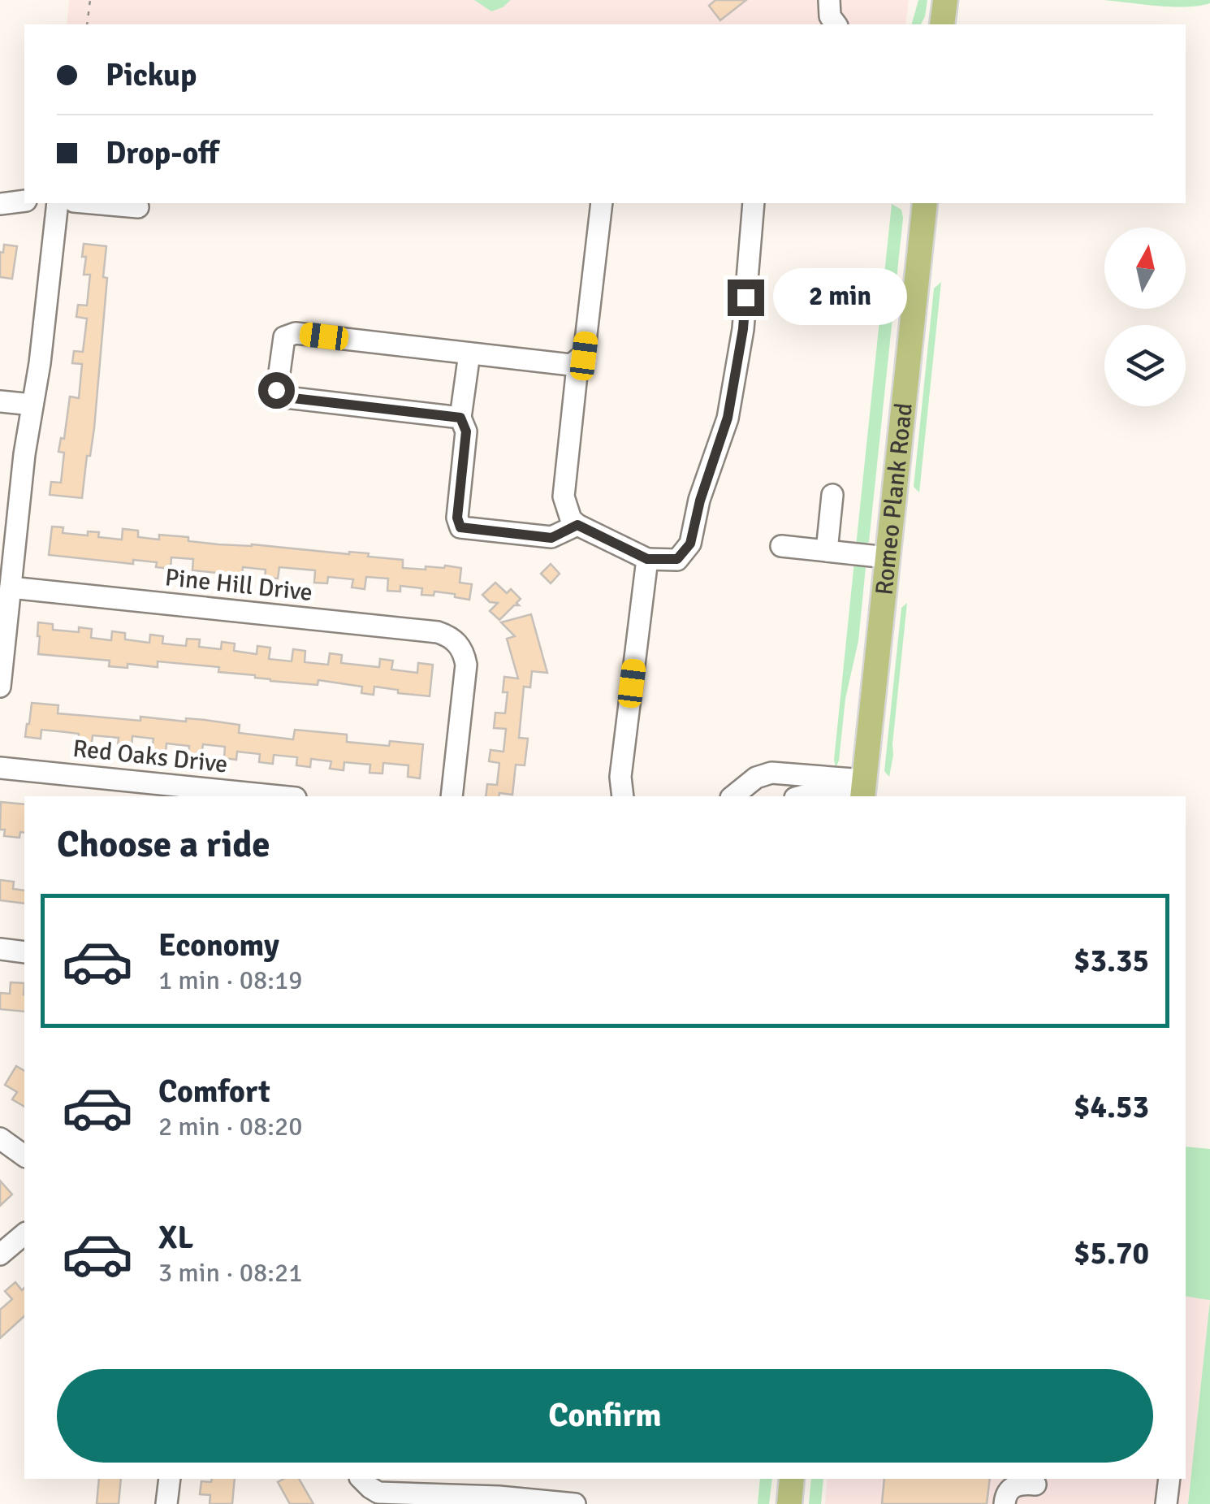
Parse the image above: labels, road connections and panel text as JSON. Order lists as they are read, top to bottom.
{
  "streets": {
    "main road": ["Romeo Plank Road"],
    "street": ["Pine Hill Drive", "Red Oaks Drive"]
  },
  "north": "top",
  "page": {
    "banner": ["Pickup", "Drop-off"],
    "bubble": "2 min",
    "heading": "Choose a ride",
    "list": [
      {
        "name": "Economy",
        "note": "1 min · 08:19",
        "value": "$3.35"
      },
      {
        "name": "Comfort",
        "note": "2 min · 08:20",
        "value": "$4.53"
      },
      {
        "name": "XL",
        "note": "3 min · 08:21",
        "value": "$5.70"
      }
    ],
    "buttons": "Confirm"
  }
}
